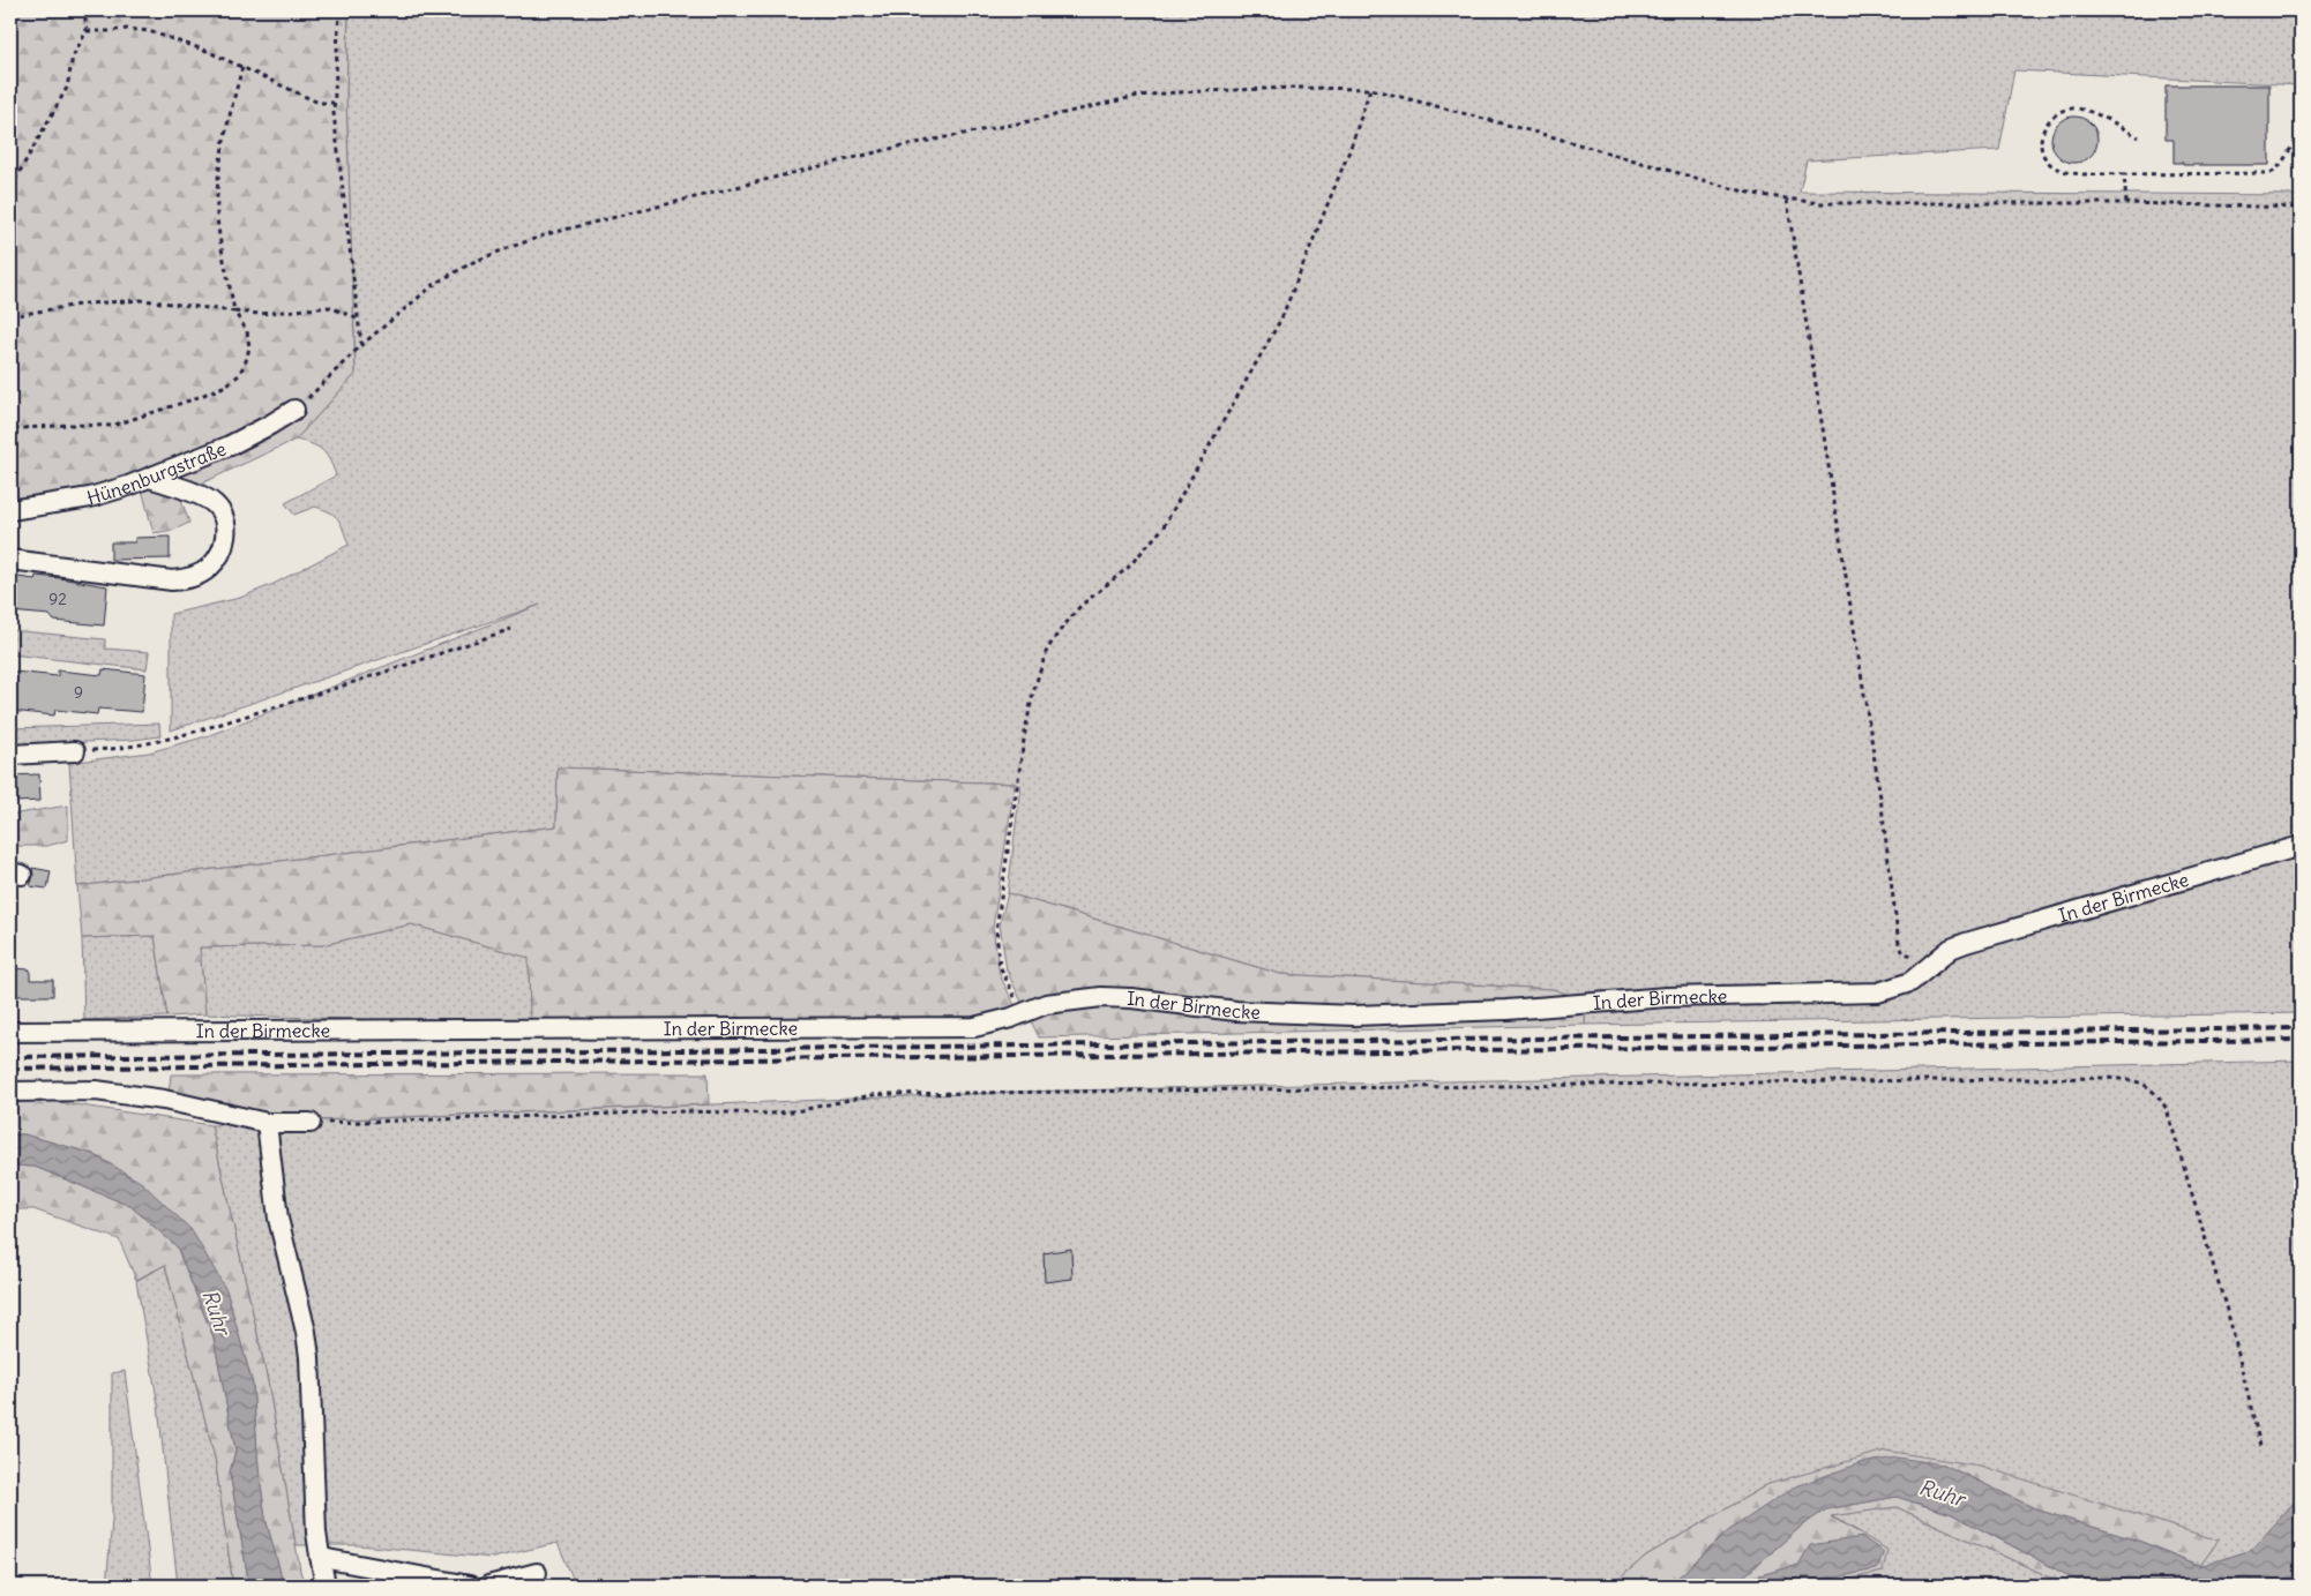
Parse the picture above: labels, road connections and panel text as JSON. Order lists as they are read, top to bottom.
{
  "streets": {
    "street": ["Hünenburgstraße", "In der Birmecke"]
  },
  "water": ["Ruhr"],
  "house_numbers": ["92", "9"]
}
